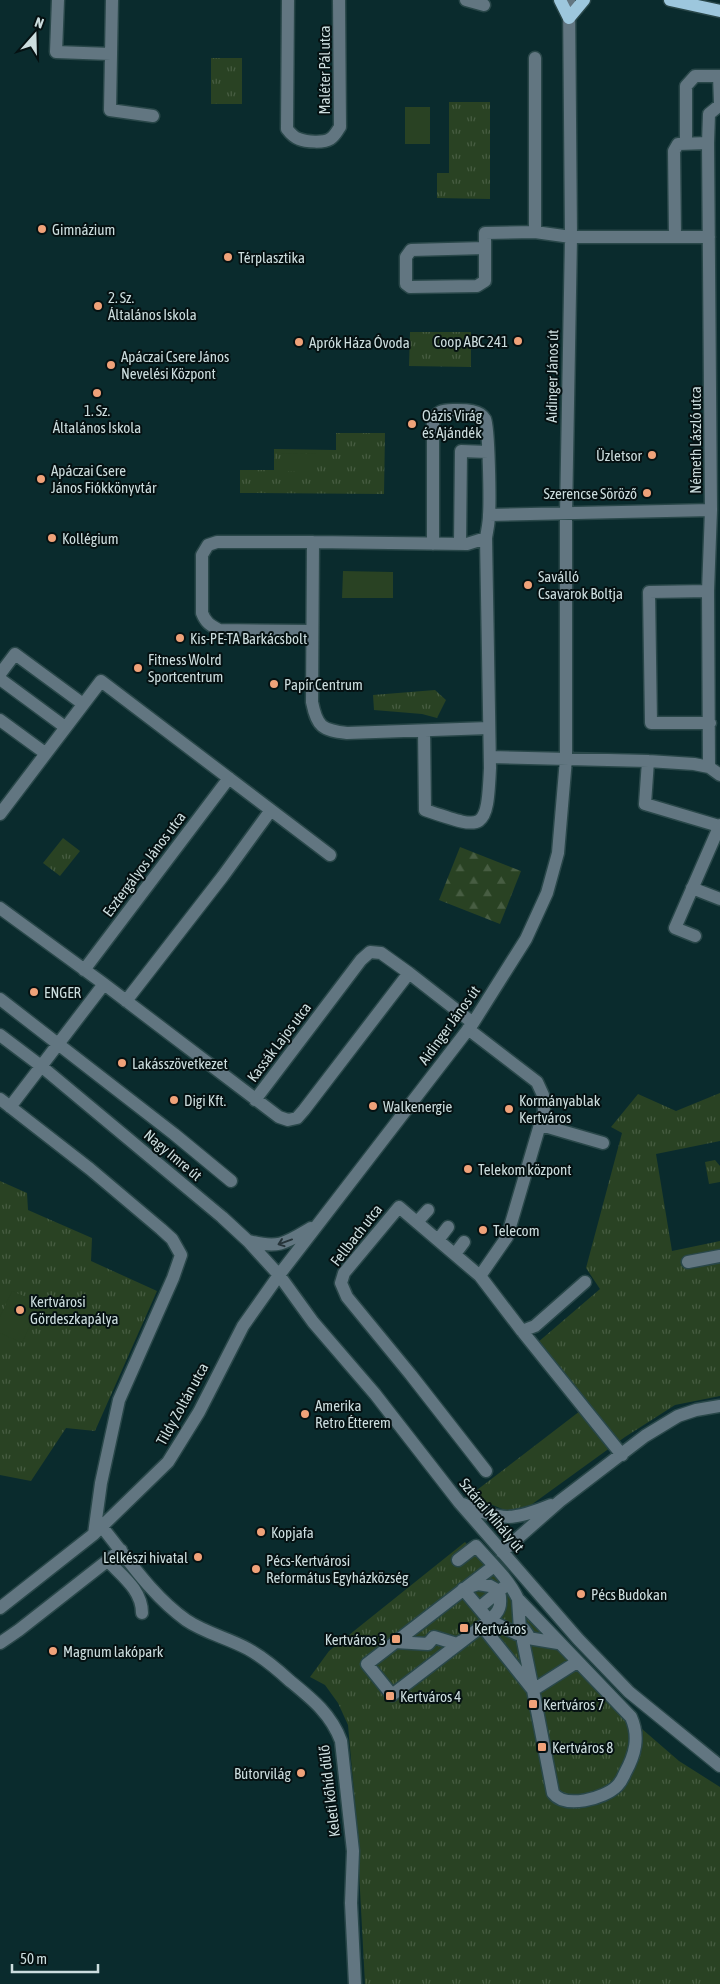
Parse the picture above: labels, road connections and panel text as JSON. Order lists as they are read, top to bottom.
{
  "streets": {
    "street": [
      "Maléter Pál utca",
      "Aidinger János út",
      "Németh László utca",
      "Esztergályos János utca",
      "Kassák Lajos utca",
      "Nagy Imre út",
      "Fellbach utca",
      "Tildy Zoltán utca",
      "Sztárai Mihály út",
      "Keleti kőhíd dűlő"
    ]
  },
  "crossings": [
    ["Aidinger János út", "Kassák Lajos utca"],
    ["Aidinger János út", "Nagy Imre út"],
    ["Aidinger János út", "Tildy Zoltán utca"],
    ["Aidinger János út", "Sztárai Mihály út"],
    ["Kassák Lajos utca", "Fellbach utca"],
    ["Nagy Imre út", "Tildy Zoltán utca"],
    ["Nagy Imre út", "Sztárai Mihály út"],
    ["Tildy Zoltán utca", "Sztárai Mihály út"],
    ["Tildy Zoltán utca", "Keleti kőhíd dűlő"]
  ],
  "places": {
    "other": [
      "Gimnázium",
      "Térplasztika",
      "2. Sz. Általános Iskola",
      "Coop ABC 241",
      "Aprók Háza Óvoda",
      "Apáczai Csere János Nevelési Központ",
      "1. Sz. Általános Iskola",
      "Oázis Virág és Ajándék",
      "Üzletsor",
      "Apáczai Csere János Fiókkönyvtár",
      "Szerencse Söröző",
      "Kollégium",
      "Saválló Csavarok Boltja",
      "Kis-PE-TA Barkácsbolt",
      "Fitness Wolrd Sportcentrum",
      "Papír Centrum",
      "ENGER",
      "Lakásszövetkezet",
      "Digi Kft.",
      "Walkenergie",
      "Kormányablak Kertváros",
      "Telekom központ",
      "Telecom",
      "Kertvárosi Gördeszkapálya",
      "Amerika Retro Étterem",
      "Kopjafa",
      "Lelkészi hivatal",
      "Pécs-Kertvárosi Református Egyházközség",
      "Pécs Budokan",
      "Magnum lakópark",
      "Bútorvilág"
    ],
    "transit": [
      "Kertváros",
      "Kertváros 3",
      "Kertváros 4",
      "Kertváros 7",
      "Kertváros 8"
    ]
  },
  "scale_bar": "50 m",
  "north": "top"
}
